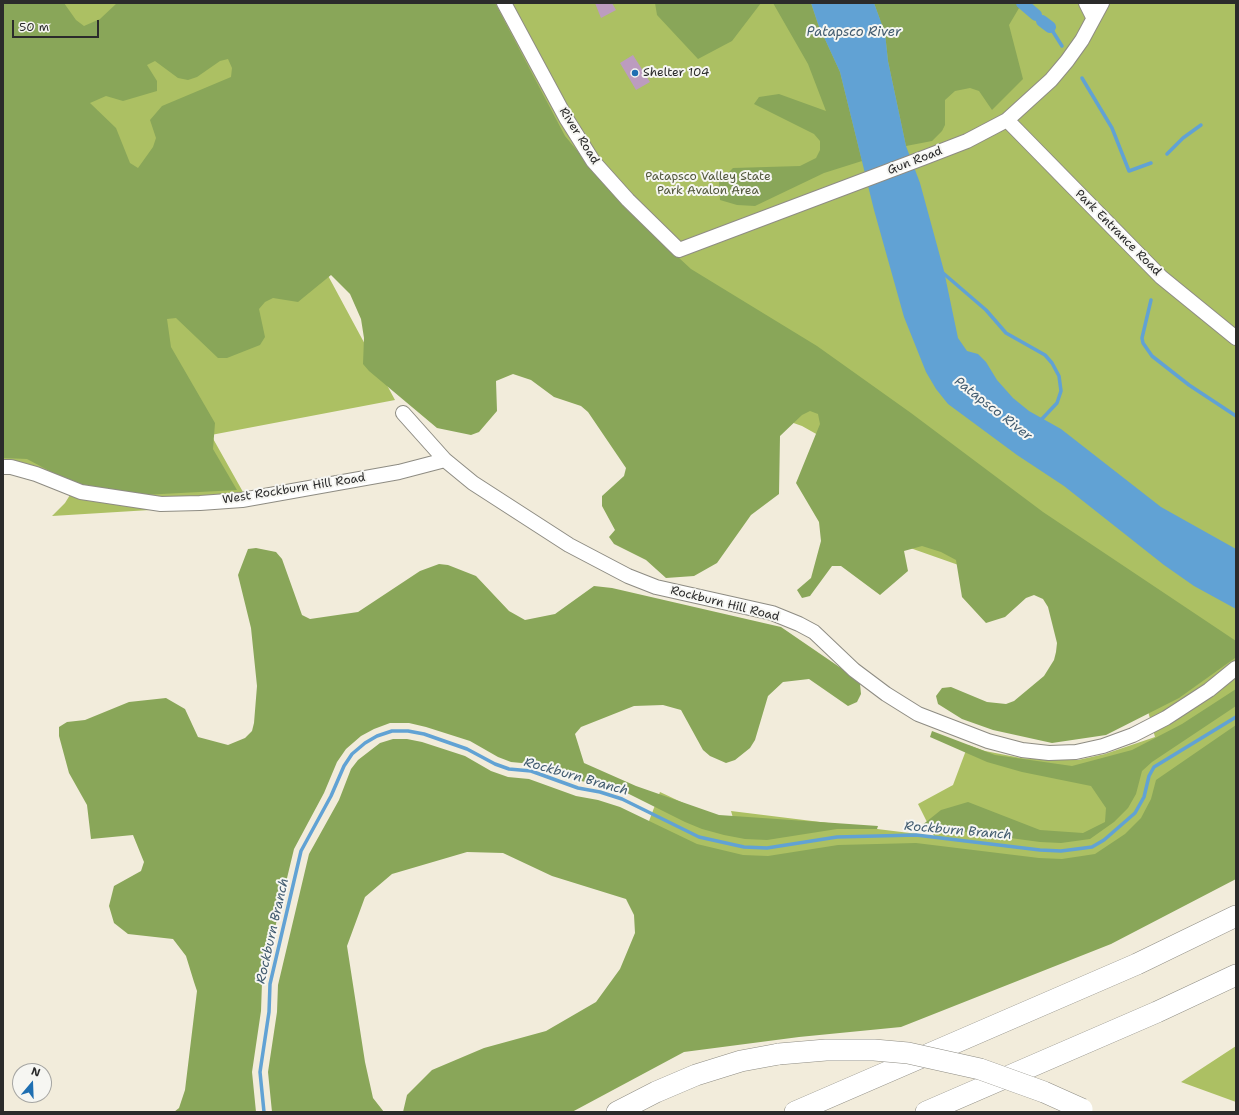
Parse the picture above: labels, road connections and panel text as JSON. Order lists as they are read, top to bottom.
{
  "streets": {
    "street": [
      "River Road",
      "Gun Road",
      "Park Entrance Road",
      "West Rockburn Hill Road",
      "Rockburn Hill Road"
    ]
  },
  "crossings": [
    ["River Road", "Gun Road"],
    ["Gun Road", "Park Entrance Road"],
    ["West Rockburn Hill Road", "Rockburn Hill Road"]
  ],
  "water": ["Patapsco River", "Rockburn Branch"],
  "parks": ["Patapsco Valley State Park Avalon Area"],
  "places": ["Shelter 104"],
  "scale_bar": "50 m",
  "north": "top"
}
